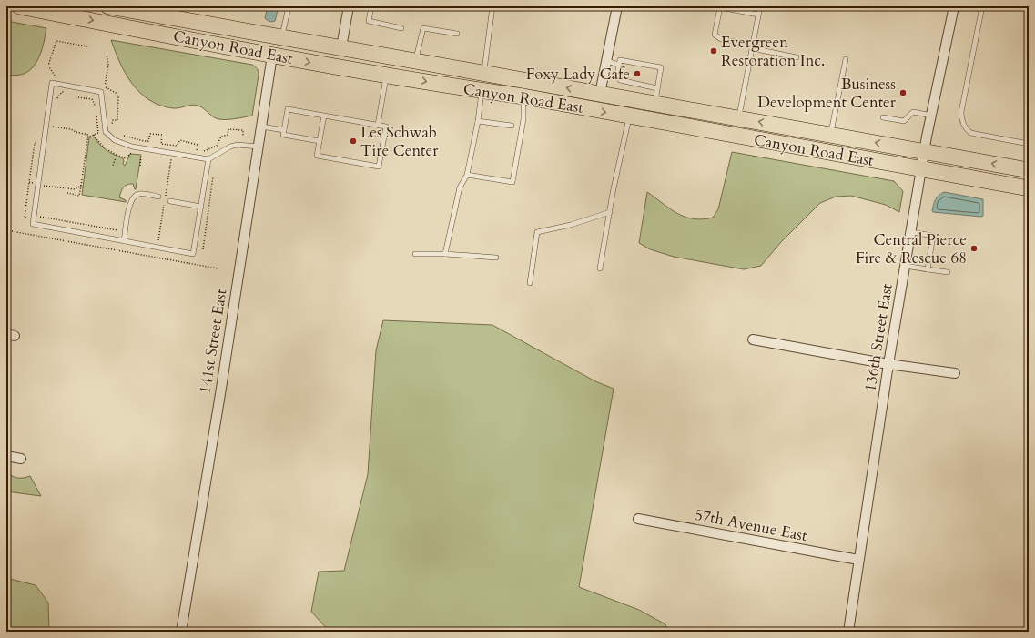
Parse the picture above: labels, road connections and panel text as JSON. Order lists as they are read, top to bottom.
{
  "streets": {
    "main road": ["Canyon Road East"],
    "street": ["136th Street East", "141st Street East", "57th Avenue East"]
  },
  "crossings": [
    ["Canyon Road East", "136th Street East"],
    ["Canyon Road East", "141st Street East"],
    ["136th Street East", "57th Avenue East"]
  ],
  "places": [
    "Evergreen Restoration Inc.",
    "Foxy Lady Cafe",
    "Business Development Center",
    "Les Schwab Tire Center",
    "Central Pierce Fire & Rescue 68"
  ]
}
